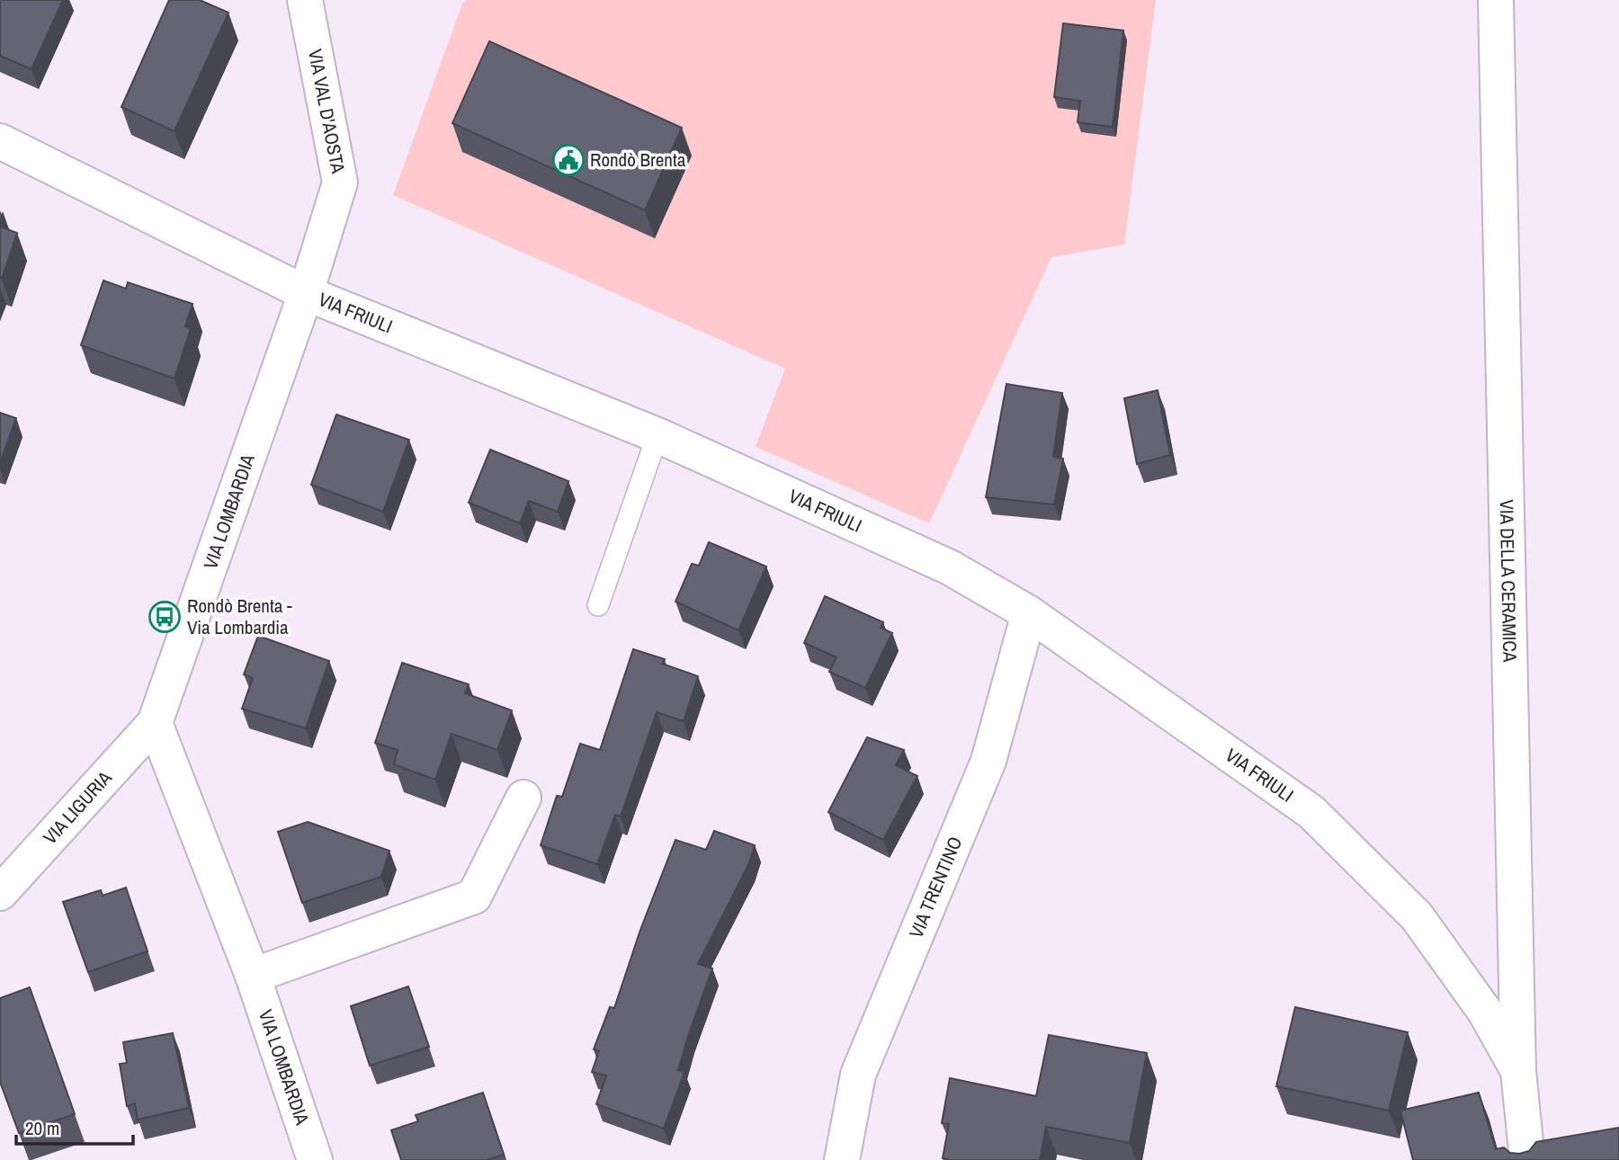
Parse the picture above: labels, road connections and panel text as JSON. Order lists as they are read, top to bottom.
{
  "streets": {
    "street": [
      "VIA VAL D'AOSTA",
      "VIA FRIULI",
      "VIA LOMBARDIA",
      "VIA DELLA CERAMICA",
      "VIA LIGURIA",
      "VIA TRENTINO"
    ]
  },
  "crossings": [
    ["VIA VAL D'AOSTA", "VIA FRIULI"],
    ["VIA VAL D'AOSTA", "VIA LOMBARDIA"],
    ["VIA FRIULI", "VIA LOMBARDIA"],
    ["VIA FRIULI", "VIA DELLA CERAMICA"],
    ["VIA FRIULI", "VIA TRENTINO"],
    ["VIA LOMBARDIA", "VIA LIGURIA"]
  ],
  "places": {
    "public building": ["Rondò Brenta"],
    "bus stop": ["Rondò Brenta - Via Lombardia"]
  },
  "scale_bar": "20 m"
}
